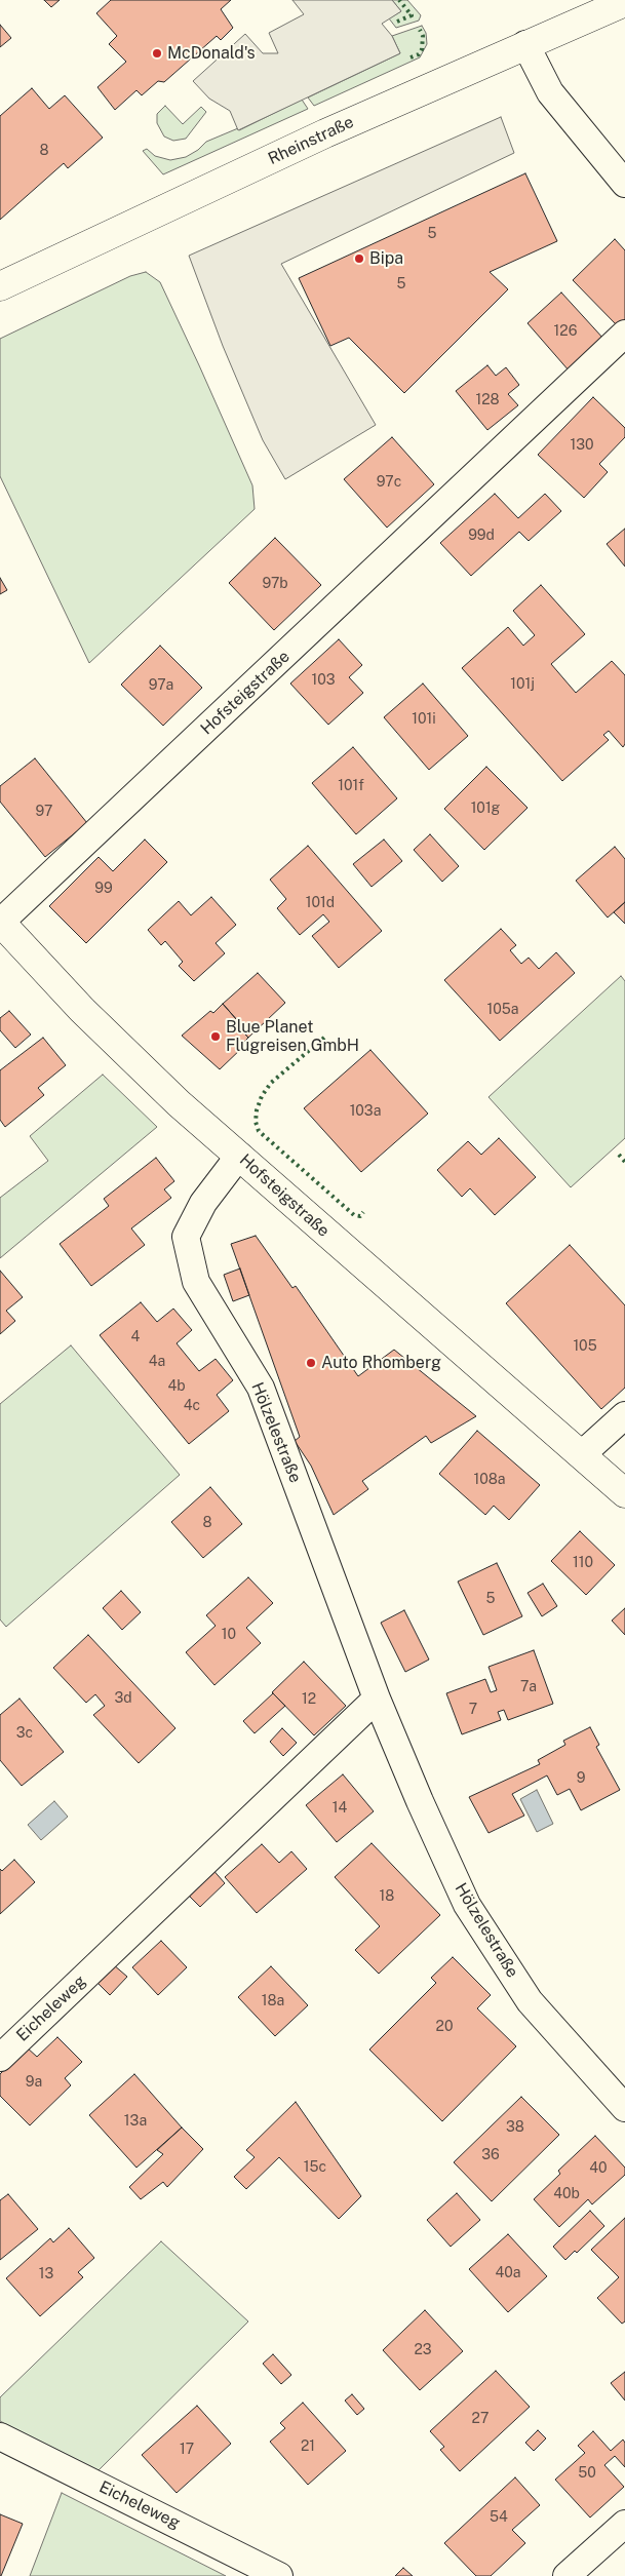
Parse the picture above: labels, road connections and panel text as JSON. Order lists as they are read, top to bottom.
{
  "streets": {
    "main road": ["Rheinstraße", "Hofsteigstraße"],
    "street": ["Hölzelestraße", "Eicheleweg"]
  },
  "crossings": [
    ["Hofsteigstraße", "Hölzelestraße"],
    ["Hölzelestraße", "Eicheleweg"]
  ],
  "places": [
    "McDonald's",
    "Bipa",
    "Blue Planet Flugreisen GmbH",
    "Auto Rhomberg"
  ],
  "house_numbers": [
    "8",
    "5",
    "5",
    "126",
    "128",
    "130",
    "97c",
    "99d",
    "97b",
    "103",
    "101j",
    "97a",
    "101i",
    "101f",
    "101g",
    "97",
    "99",
    "101d",
    "105a",
    "103a",
    "4",
    "105",
    "4a",
    "4b",
    "4c",
    "108a",
    "8",
    "110",
    "5",
    "10",
    "7a",
    "3d",
    "12",
    "7",
    "3c",
    "9",
    "14",
    "18",
    "18a",
    "20",
    "9a",
    "13a",
    "38",
    "36",
    "15c",
    "40",
    "40b",
    "40a",
    "13",
    "23",
    "27",
    "21",
    "17",
    "50",
    "54"
  ]
}
